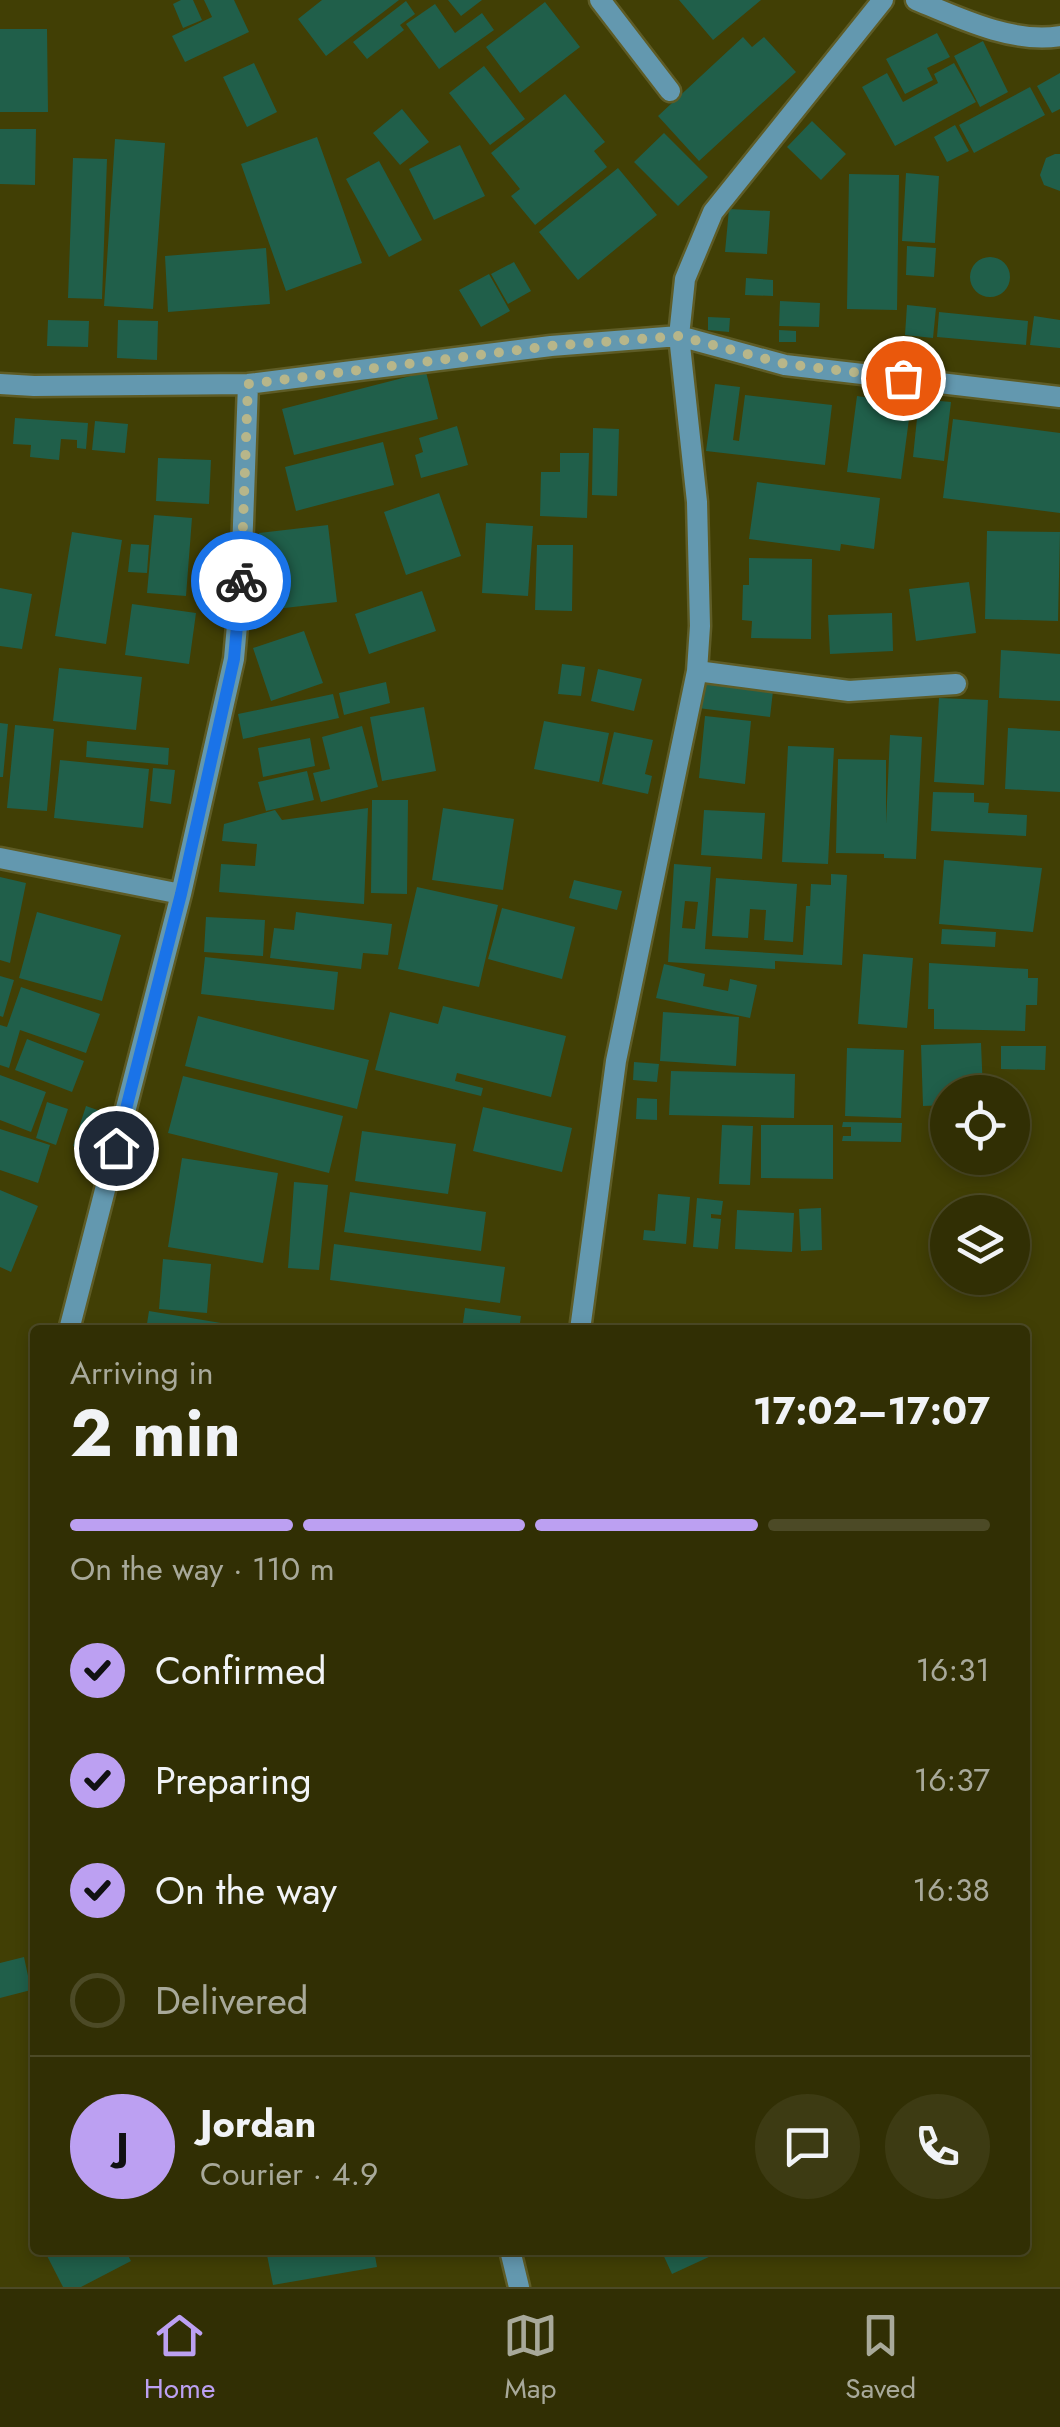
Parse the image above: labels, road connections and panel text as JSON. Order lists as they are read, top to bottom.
{
  "page": {
    "heading": ["2 min", "Arriving in", "17:02–17:07"],
    "panel": ["Jordan", "Courier · 4.9"],
    "bar": "On the way · 110 m",
    "list": [
      ["Confirmed", "16:31"],
      ["Preparing", "16:37"],
      ["On the way", "16:38"],
      "Delivered"
    ],
    "round": "J",
    "tabs": ["Home", "Map", "Saved"]
  }
}
